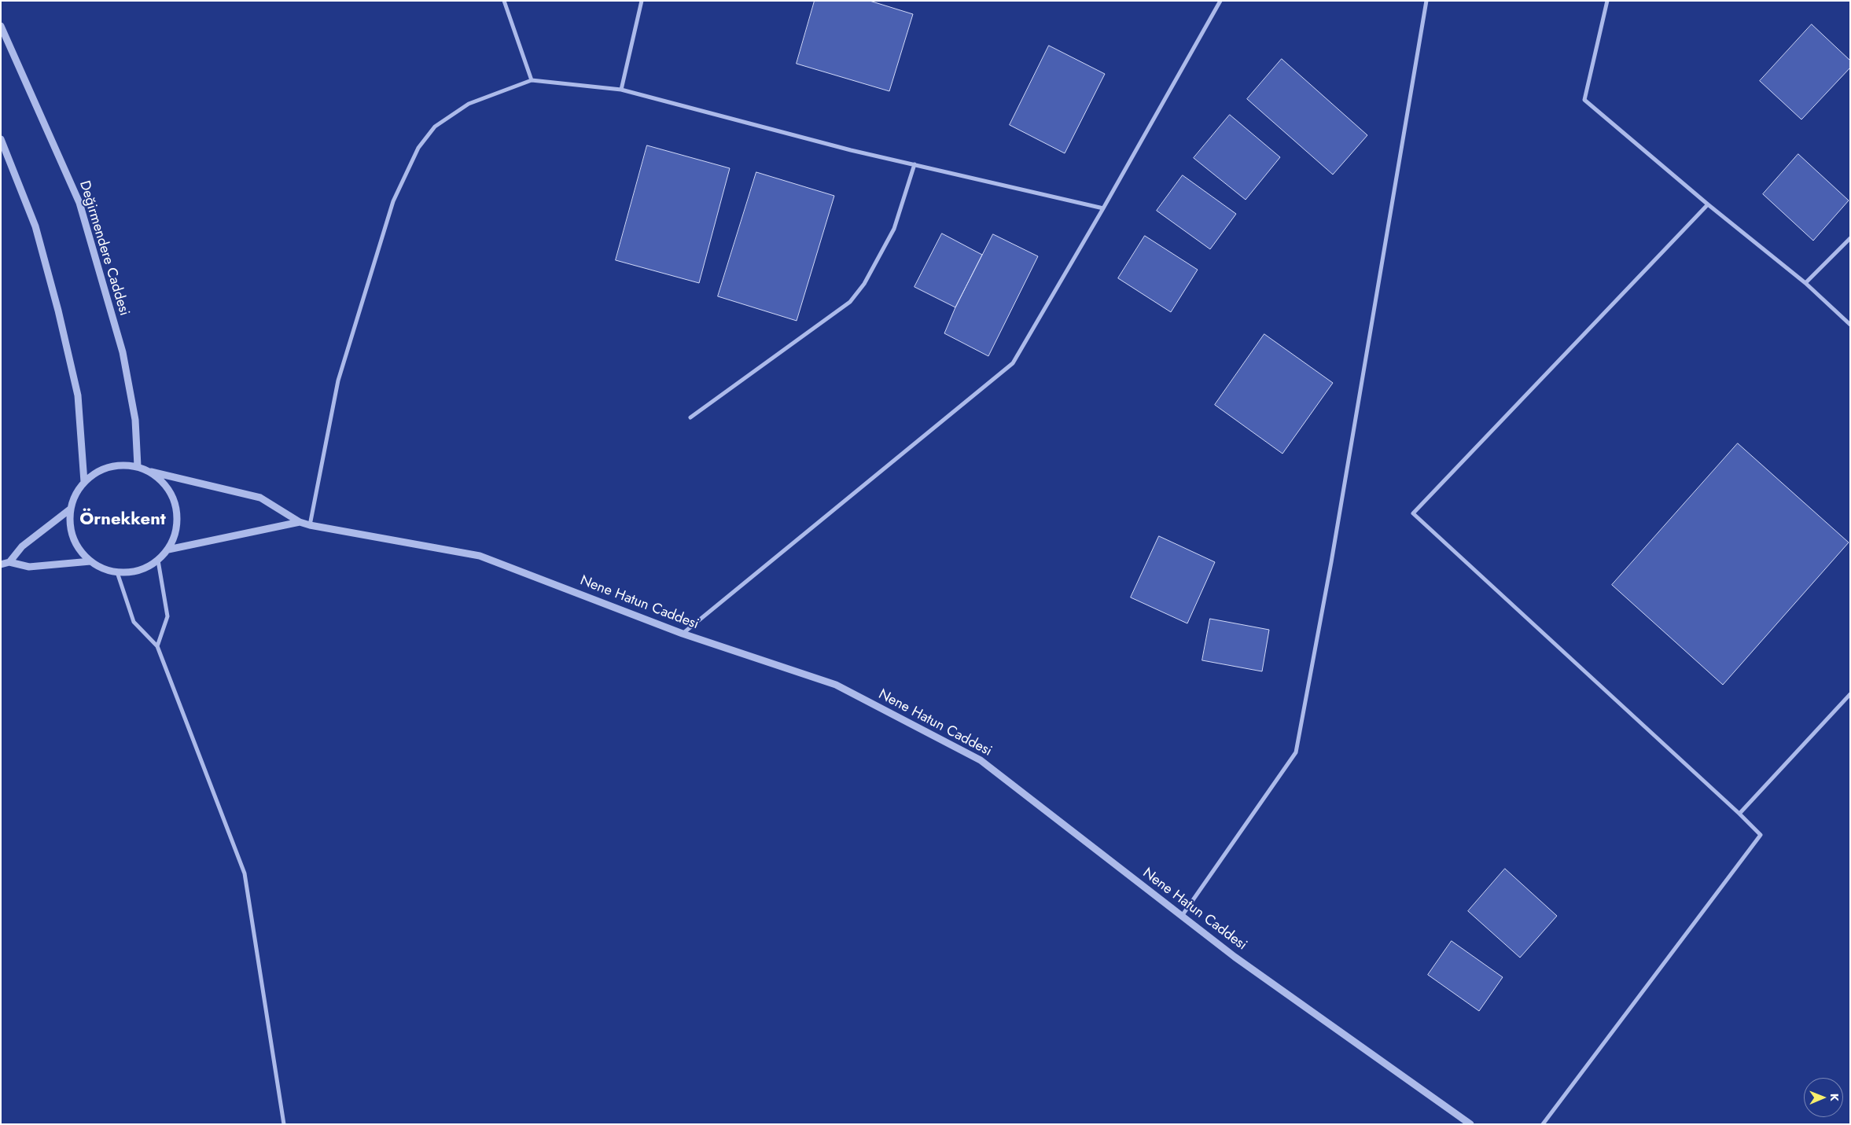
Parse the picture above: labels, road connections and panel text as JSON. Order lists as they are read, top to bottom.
{
  "streets": {
    "street": ["Değirmendere Caddesi", "Nene Hatun Caddesi"]
  },
  "crossings": [
    ["Değirmendere Caddesi", "Nene Hatun Caddesi"]
  ],
  "districts": ["Örnekkent"],
  "north": "right"
}
